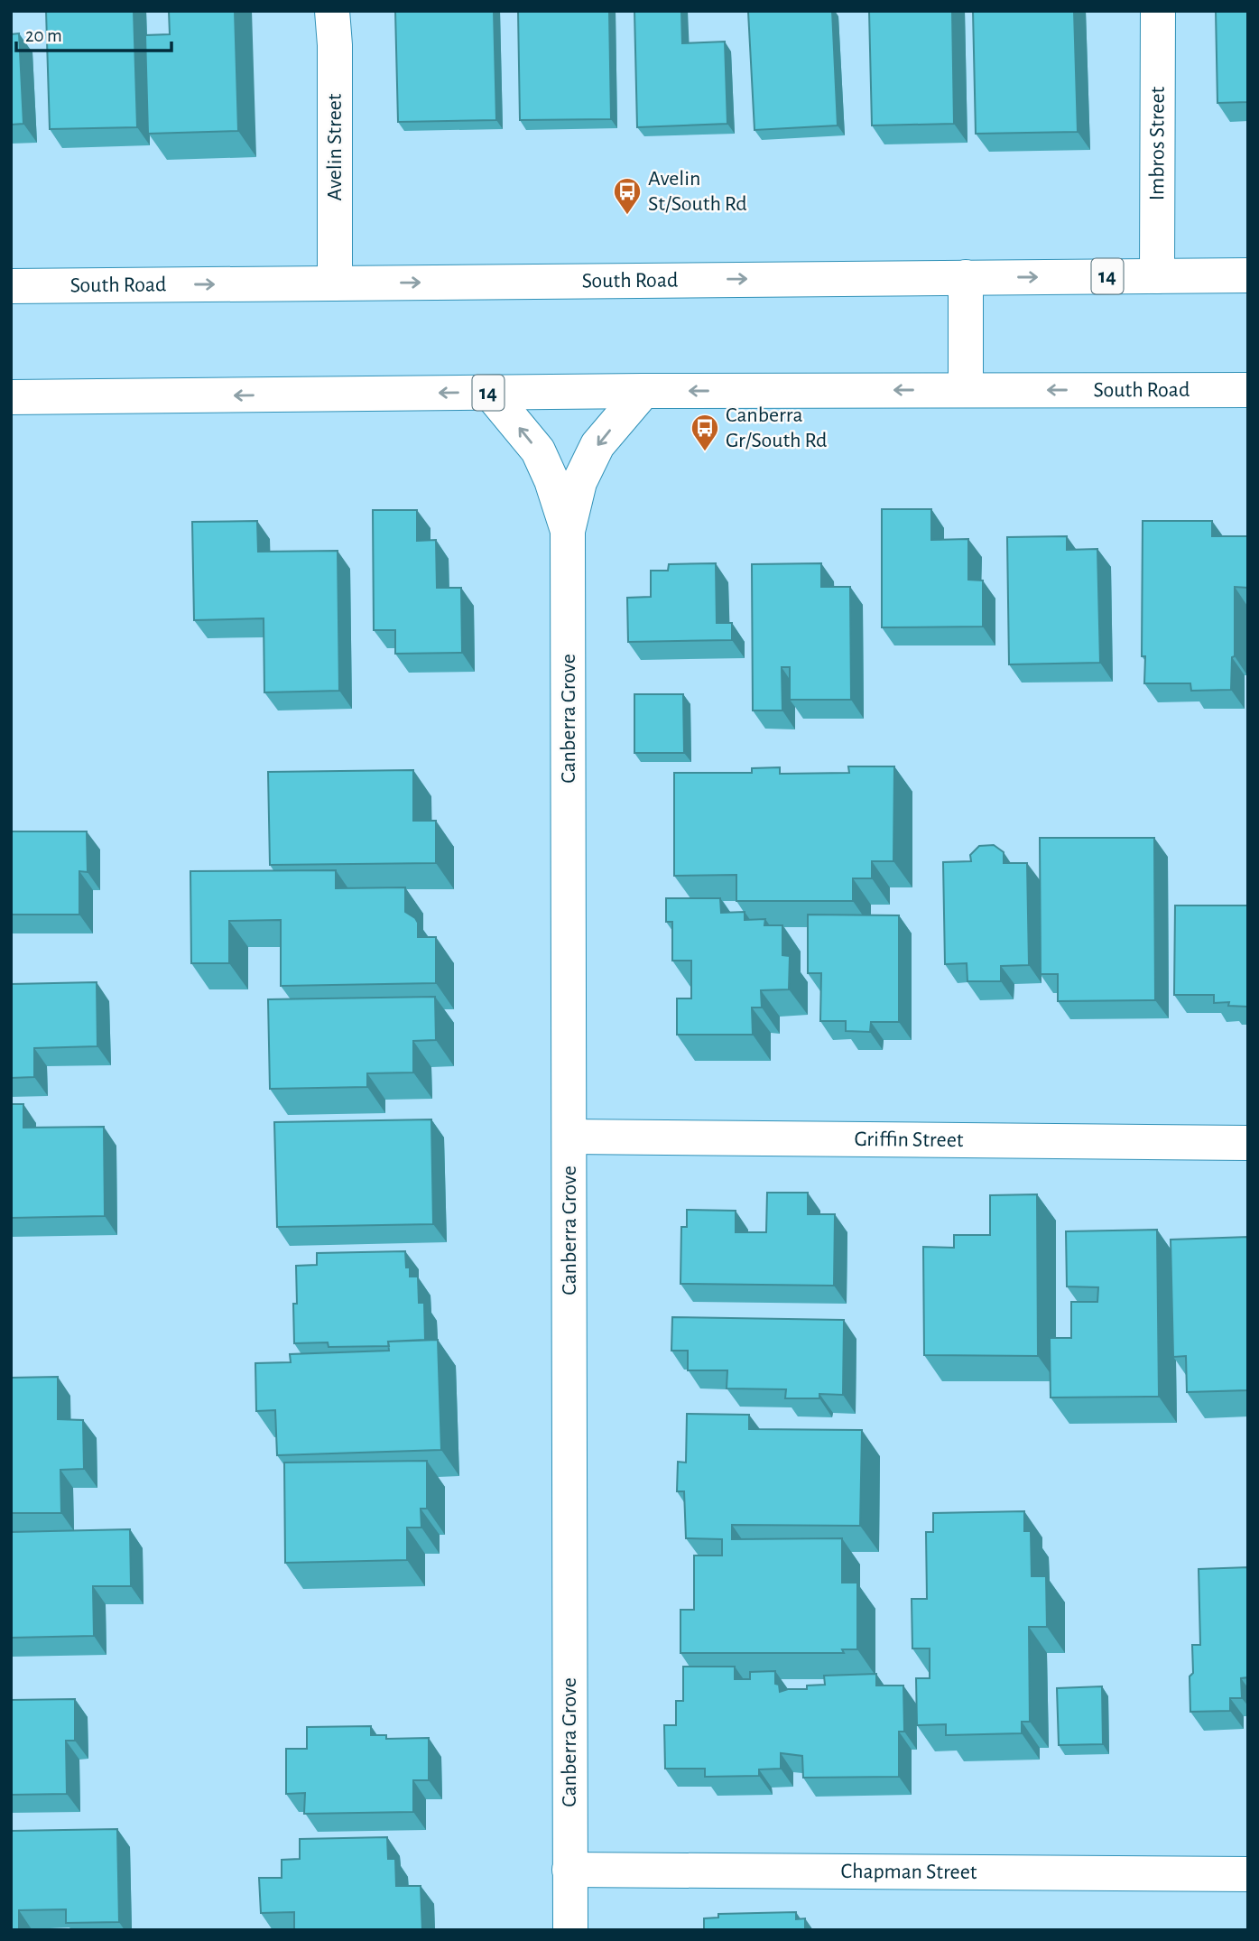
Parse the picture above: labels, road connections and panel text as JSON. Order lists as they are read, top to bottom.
{
  "streets": {
    "street": [
      "Imbros Street",
      "Avelin Street",
      "14",
      "South Road",
      "Canberra Grove",
      "Griffin Street",
      "Chapman Street"
    ]
  },
  "crossings": [
    ["Imbros Street", "South Road"],
    ["Avelin Street", "South Road"],
    ["South Road", "Canberra Grove"],
    ["Canberra Grove", "Griffin Street"],
    ["Canberra Grove", "Chapman Street"]
  ],
  "places": {
    "bus stop": ["Avelin St/South Rd", "Canberra Gr/South Rd"]
  },
  "scale_bar": "20 m"
}
